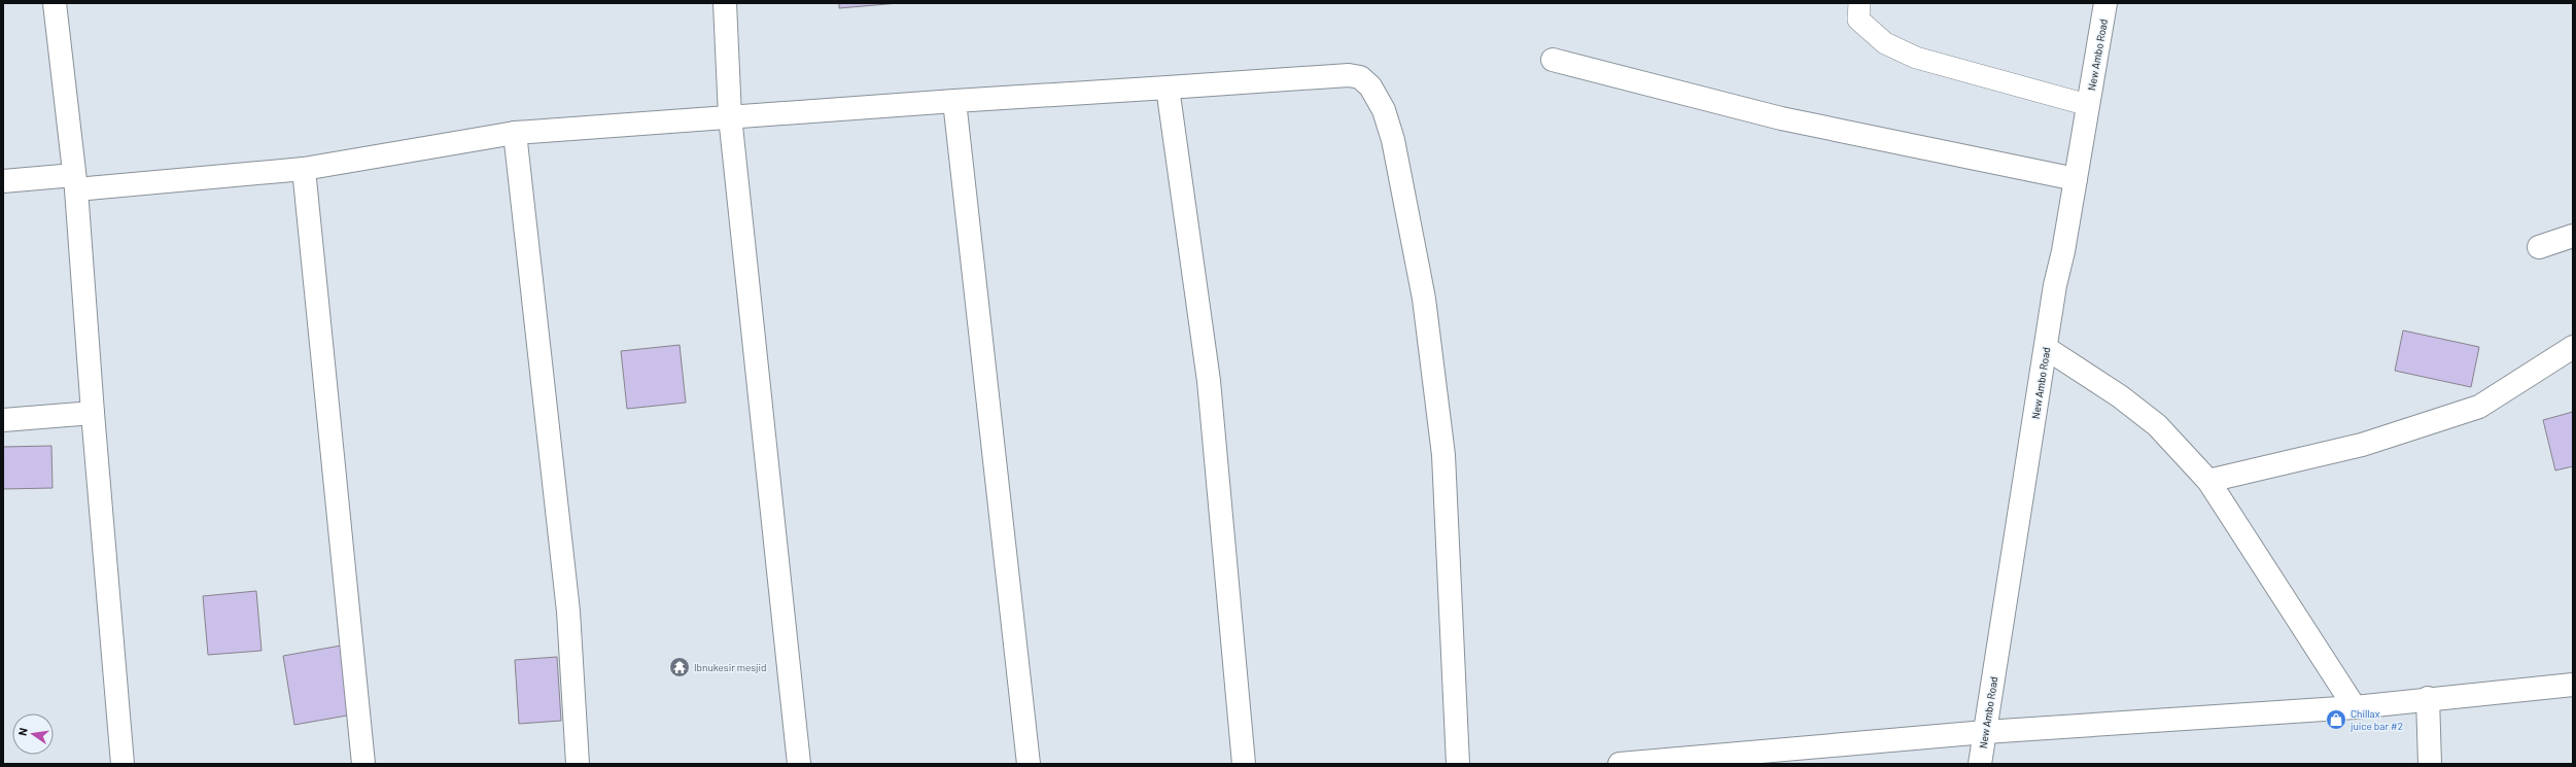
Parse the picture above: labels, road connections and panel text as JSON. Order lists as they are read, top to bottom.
{
  "streets": {
    "street": ["New Ambo Road"]
  },
  "places": {
    "temple": ["Ibnukesir mesjid"],
    "shop": ["Chillax juice bar #2"]
  },
  "north": "left"
}
